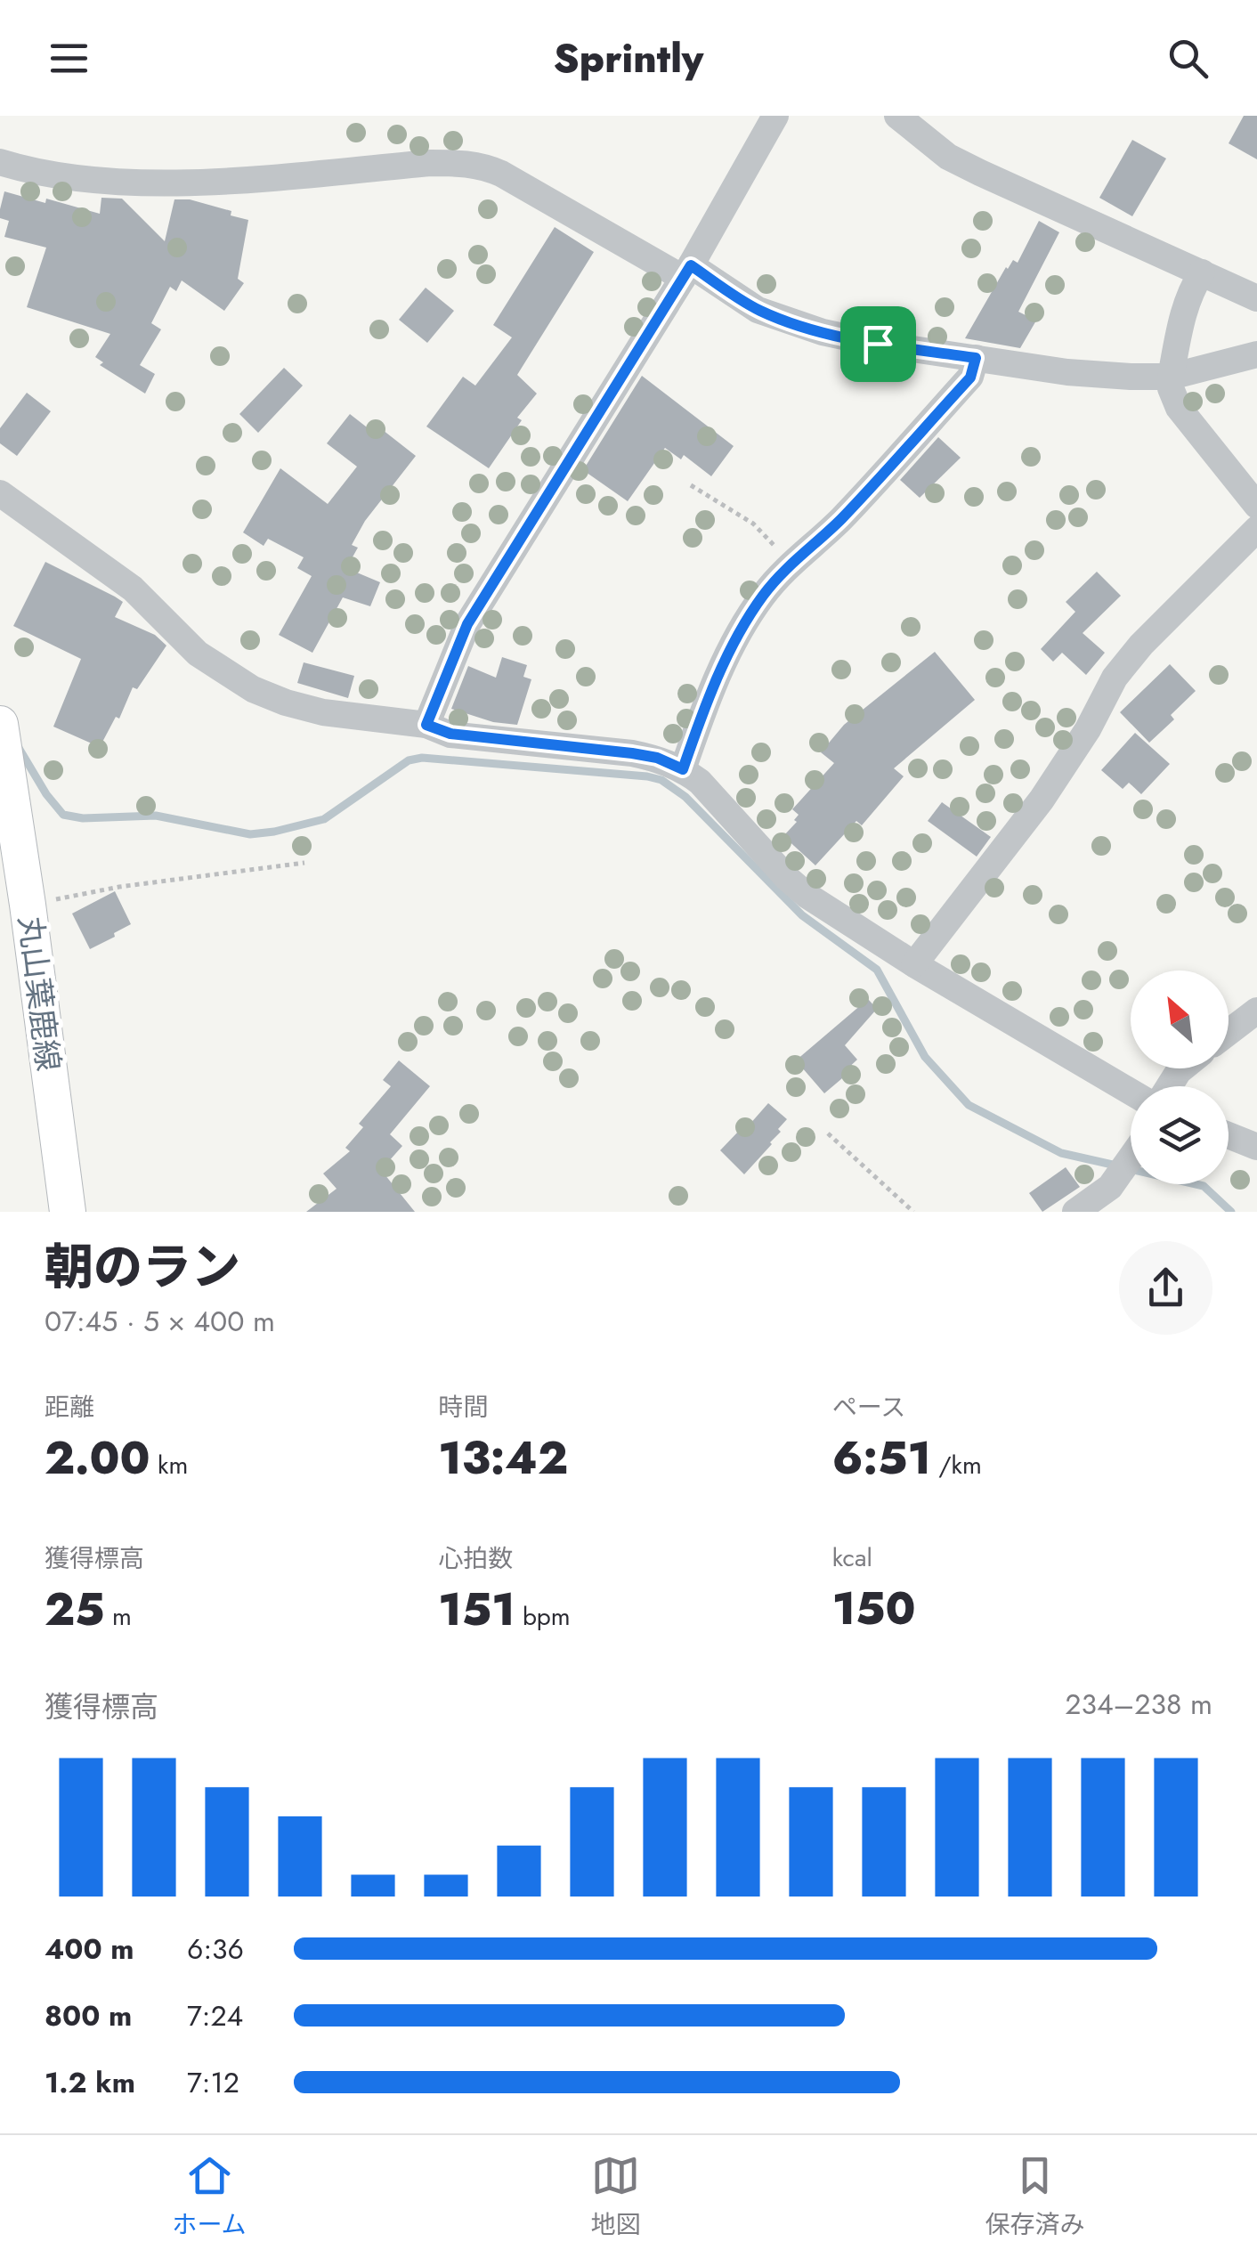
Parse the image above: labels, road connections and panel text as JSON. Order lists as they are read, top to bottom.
{
  "streets": {
    "main road": ["丸山葉鹿線"]
  },
  "north": "top left",
  "page": {
    "header": "Sprintly",
    "heading": ["朝のラン", "07:45 · 5 × 400 m"],
    "stats": [
      ["距離", "2.00 km"],
      ["時間", "13:42"],
      ["ペース", "6:51 /km"],
      ["獲得標高", "25 m"],
      ["心拍数", "151 bpm"],
      ["kcal", "150"]
    ],
    "chart": ["獲得標高", "234–238 m"],
    "list": [
      {
        "name": "400 m",
        "note": "6:36"
      },
      {
        "name": "800 m",
        "note": "7:24"
      },
      {
        "name": "1.2 km",
        "note": "7:12"
      }
    ],
    "tabs": ["ホーム", "地図", "保存済み"]
  }
}
